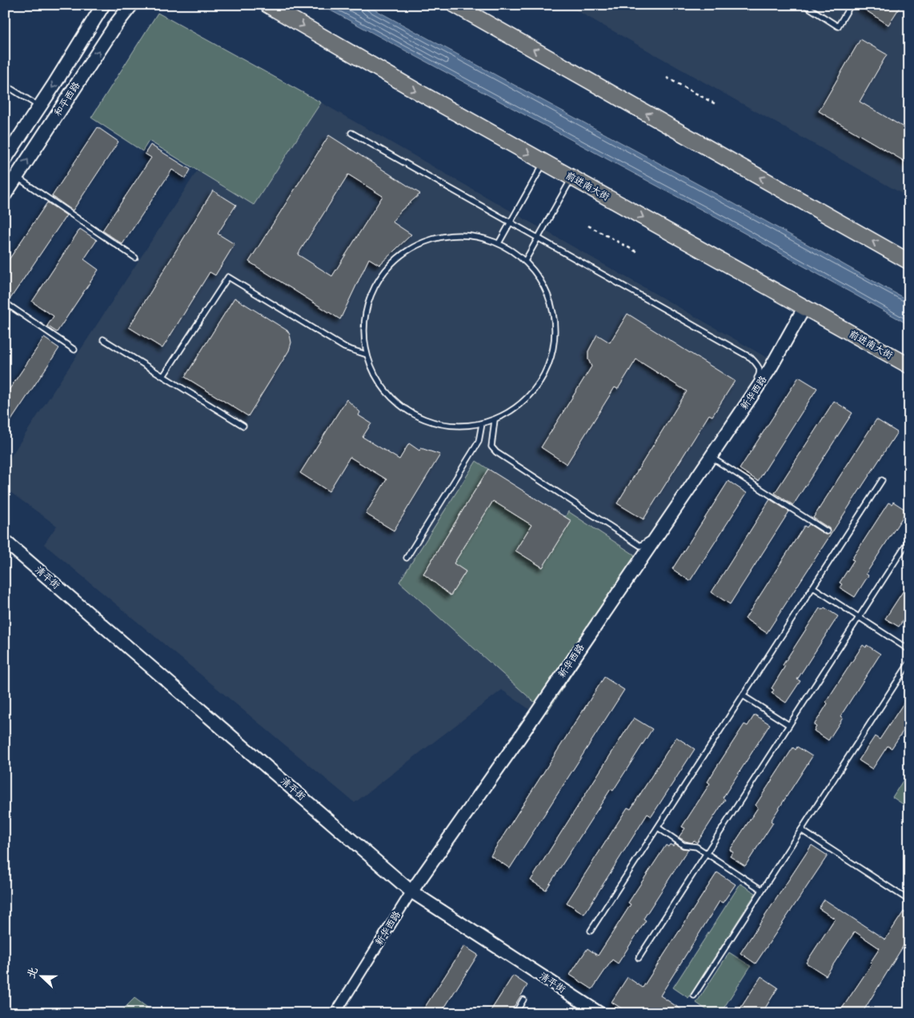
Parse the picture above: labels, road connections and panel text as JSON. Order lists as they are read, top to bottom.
{
  "streets": {
    "main road": ["和平西路", "前进南大街"],
    "street": ["新华西路", "清平街"]
  },
  "crossings": [
    ["前进南大街", "新华西路"],
    ["新华西路", "清平街"]
  ],
  "north": "left"
}
